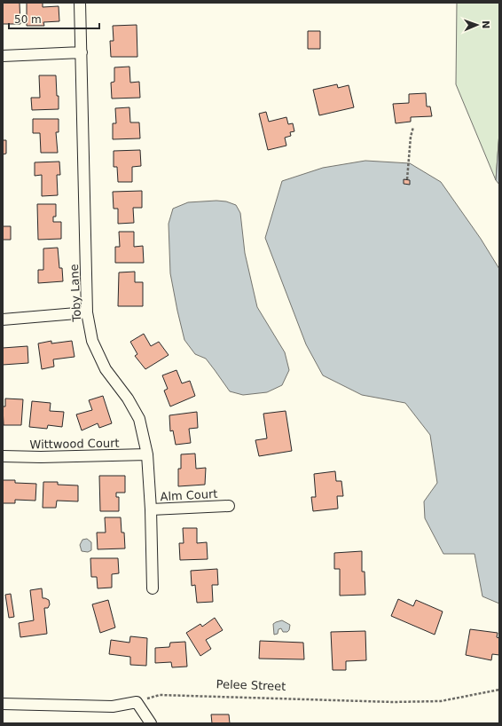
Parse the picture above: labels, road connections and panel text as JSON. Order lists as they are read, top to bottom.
{
  "streets": {
    "street": ["Toby Lane", "Wittwood Court", "Alm Court"],
    "path": ["Pelee Street"]
  },
  "crossings": [
    ["Toby Lane", "Wittwood Court"],
    ["Toby Lane", "Alm Court"]
  ],
  "scale_bar": "50 m",
  "north": "right"
}
